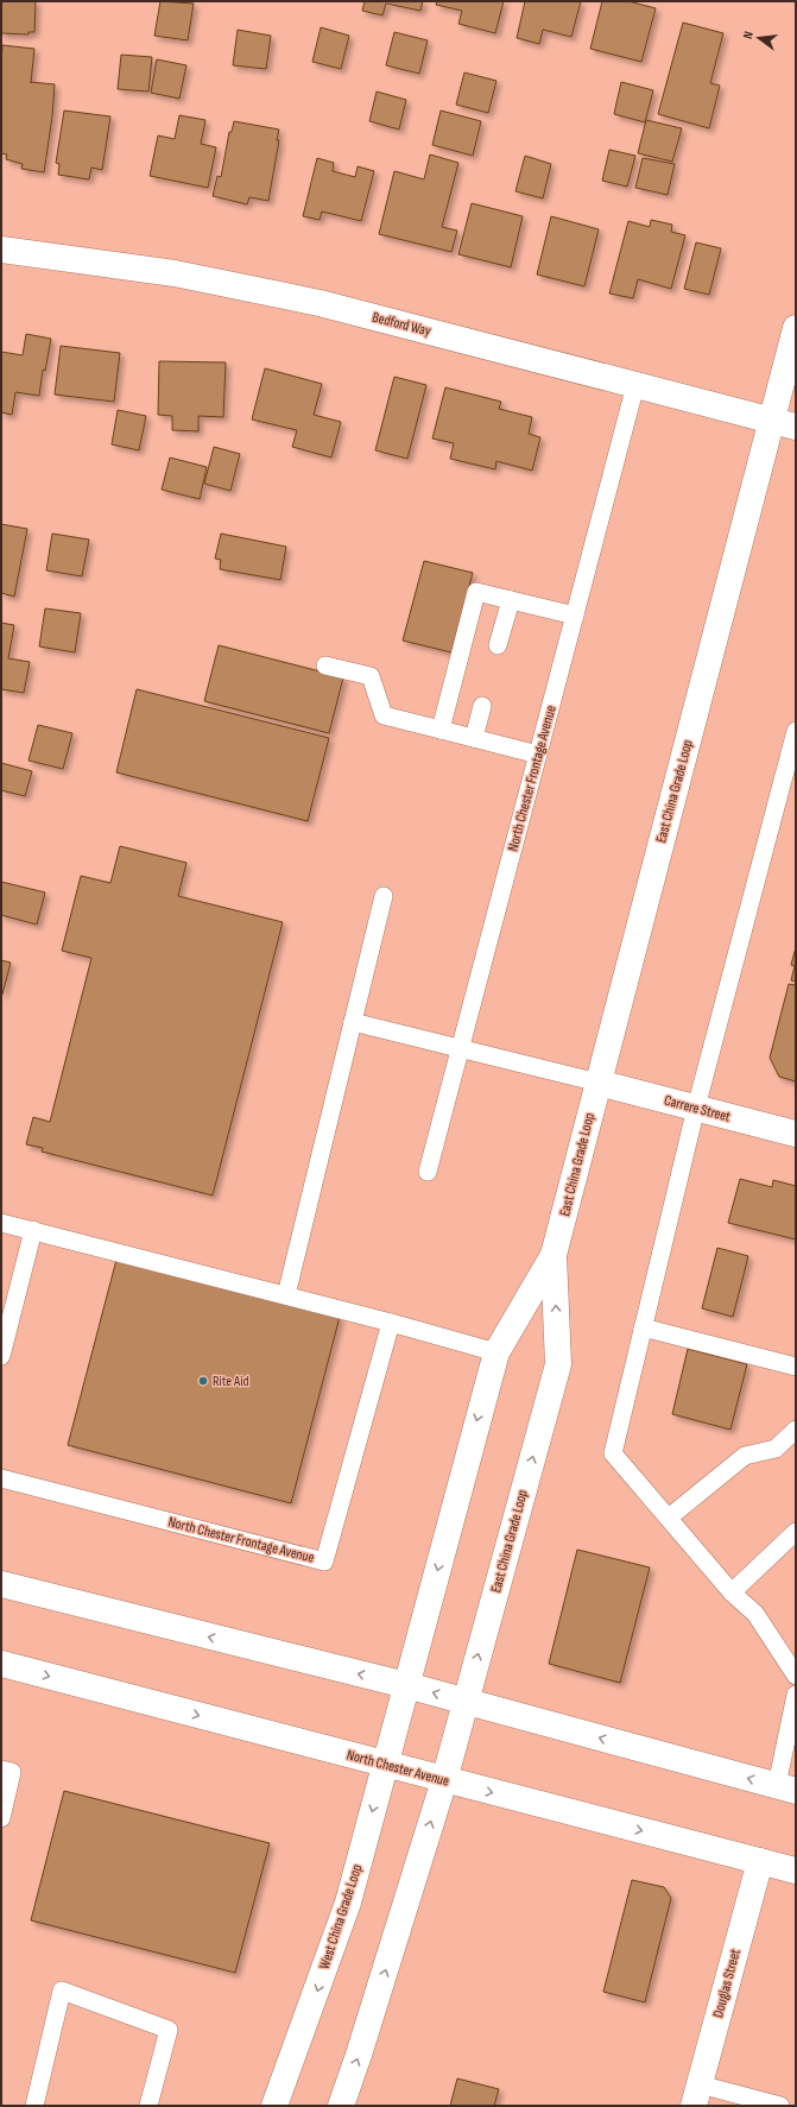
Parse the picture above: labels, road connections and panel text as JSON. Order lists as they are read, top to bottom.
{
  "streets": {
    "main road": [
      "Bedford Way",
      "East China Grade Loop",
      "Carrere Street",
      "North Chester Avenue",
      "West China Grade Loop",
      "Douglas Street"
    ],
    "lane": ["North Chester Frontage Avenue"]
  },
  "crossings": [
    ["Bedford Way", "North Chester Frontage Avenue"],
    ["Bedford Way", "East China Grade Loop"],
    ["East China Grade Loop", "Carrere Street"],
    ["East China Grade Loop", "North Chester Avenue"],
    ["East China Grade Loop", "West China Grade Loop"],
    ["North Chester Avenue", "West China Grade Loop"],
    ["North Chester Avenue", "Douglas Street"]
  ],
  "places": ["Rite Aid"],
  "north": "left"
}
